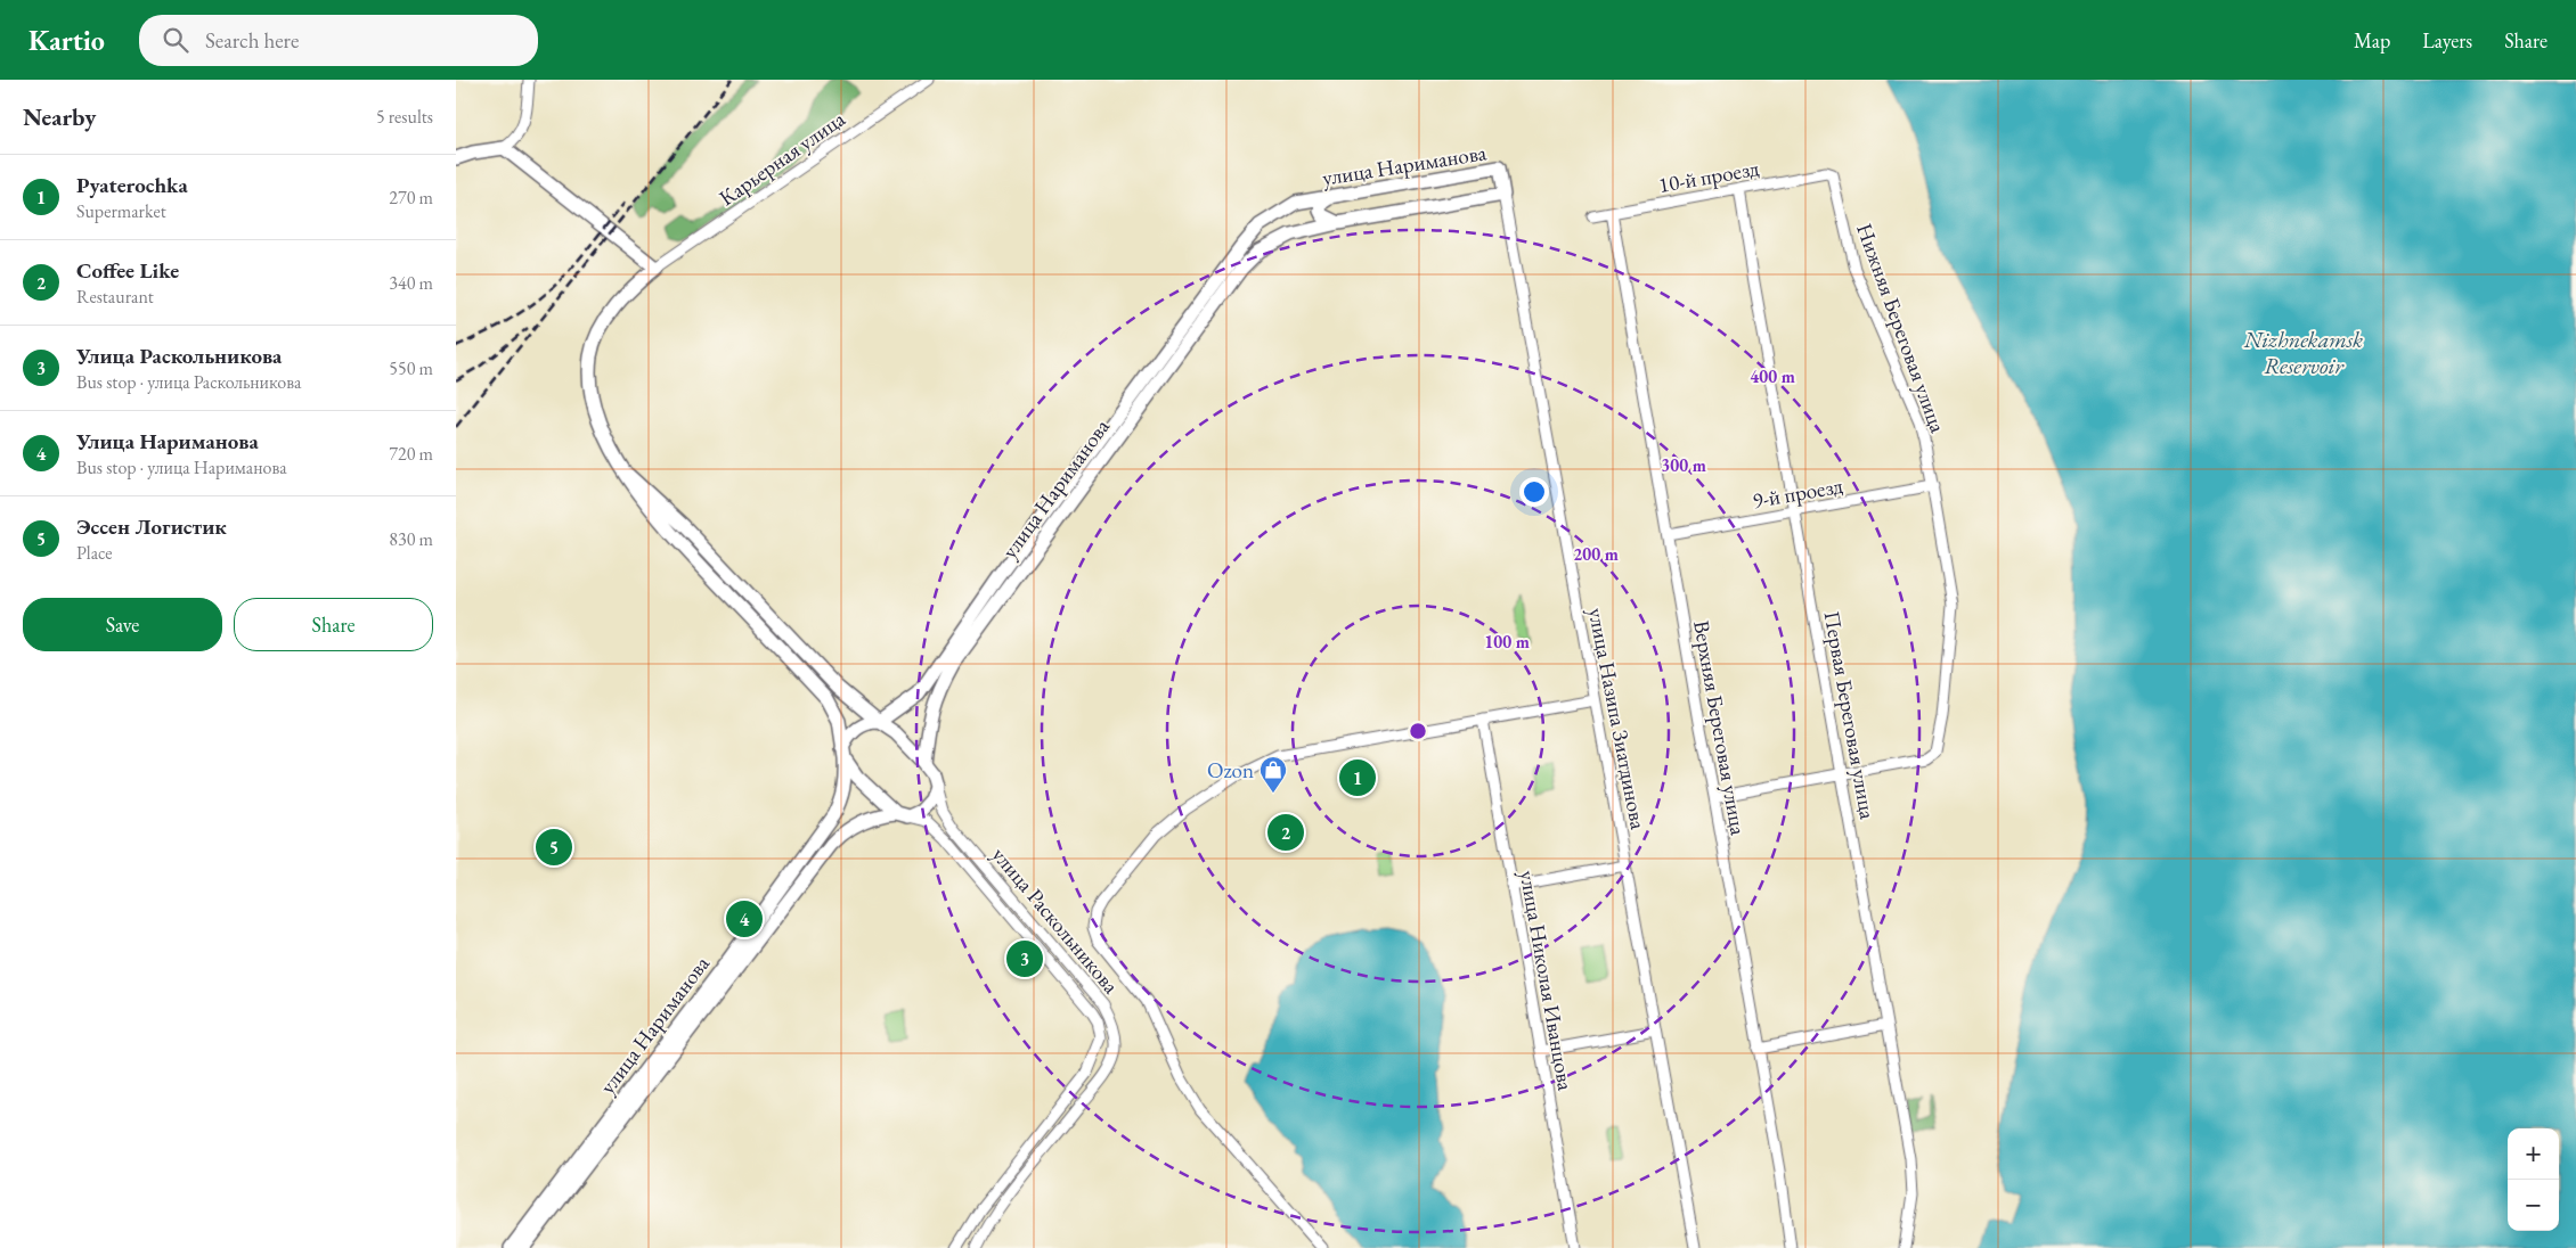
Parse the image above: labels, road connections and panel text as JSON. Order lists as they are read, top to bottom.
{
  "streets": {
    "main road": ["улица Нариманова"],
    "street": [
      "Карьерная улица",
      "10-й проезд",
      "Нижняя Береговая улица",
      "9-й проезд",
      "Первая Береговая улица",
      "улица Назипа Зиатдинова",
      "Верхняя Береговая улица",
      "улица Раскольникова",
      "улица Николая Иванцова"
    ]
  },
  "crossings": [
    ["улица Нариманова", "улица Назипа Зиатдинова"],
    ["улица Нариманова", "улица Раскольникова"],
    ["10-й проезд", "Нижняя Береговая улица"],
    ["10-й проезд", "Первая Береговая улица"],
    ["10-й проезд", "Верхняя Береговая улица"],
    ["Нижняя Береговая улица", "9-й проезд"],
    ["Нижняя Береговая улица", "Первая Береговая улица"],
    ["9-й проезд", "Первая Береговая улица"],
    ["9-й проезд", "Верхняя Береговая улица"]
  ],
  "water": ["Nizhnekamsk Reservoir"],
  "places": {
    "shop": ["Ozon"]
  },
  "page": {
    "header": "Kartio",
    "search": "Search here",
    "nav": ["Map", "Layers", "Share"],
    "heading": ["Nearby", "5 results"],
    "list": [
      {
        "mark": "1",
        "name": "Pyaterochka",
        "note": "Supermarket",
        "value": "270 m"
      },
      {
        "mark": "2",
        "name": "Coffee Like",
        "note": "Restaurant",
        "value": "340 m"
      },
      {
        "mark": "3",
        "name": "Улица Раскольникова",
        "note": "Bus stop · улица Раскольникова",
        "value": "550 m"
      },
      {
        "mark": "4",
        "name": "Улица Нариманова",
        "note": "Bus stop · улица Нариманова",
        "value": "720 m"
      },
      {
        "mark": "5",
        "name": "Эссен Логистик",
        "note": "Place",
        "value": "830 m"
      }
    ],
    "buttons": ["Save", "Share"],
    "pins": [
      "1",
      "2",
      "5",
      "4",
      "3"
    ],
    "map_buttons": ["+", "−"]
  },
  "rings": [
    "400 m",
    "300 m",
    "200 m",
    "100 m"
  ]
}
